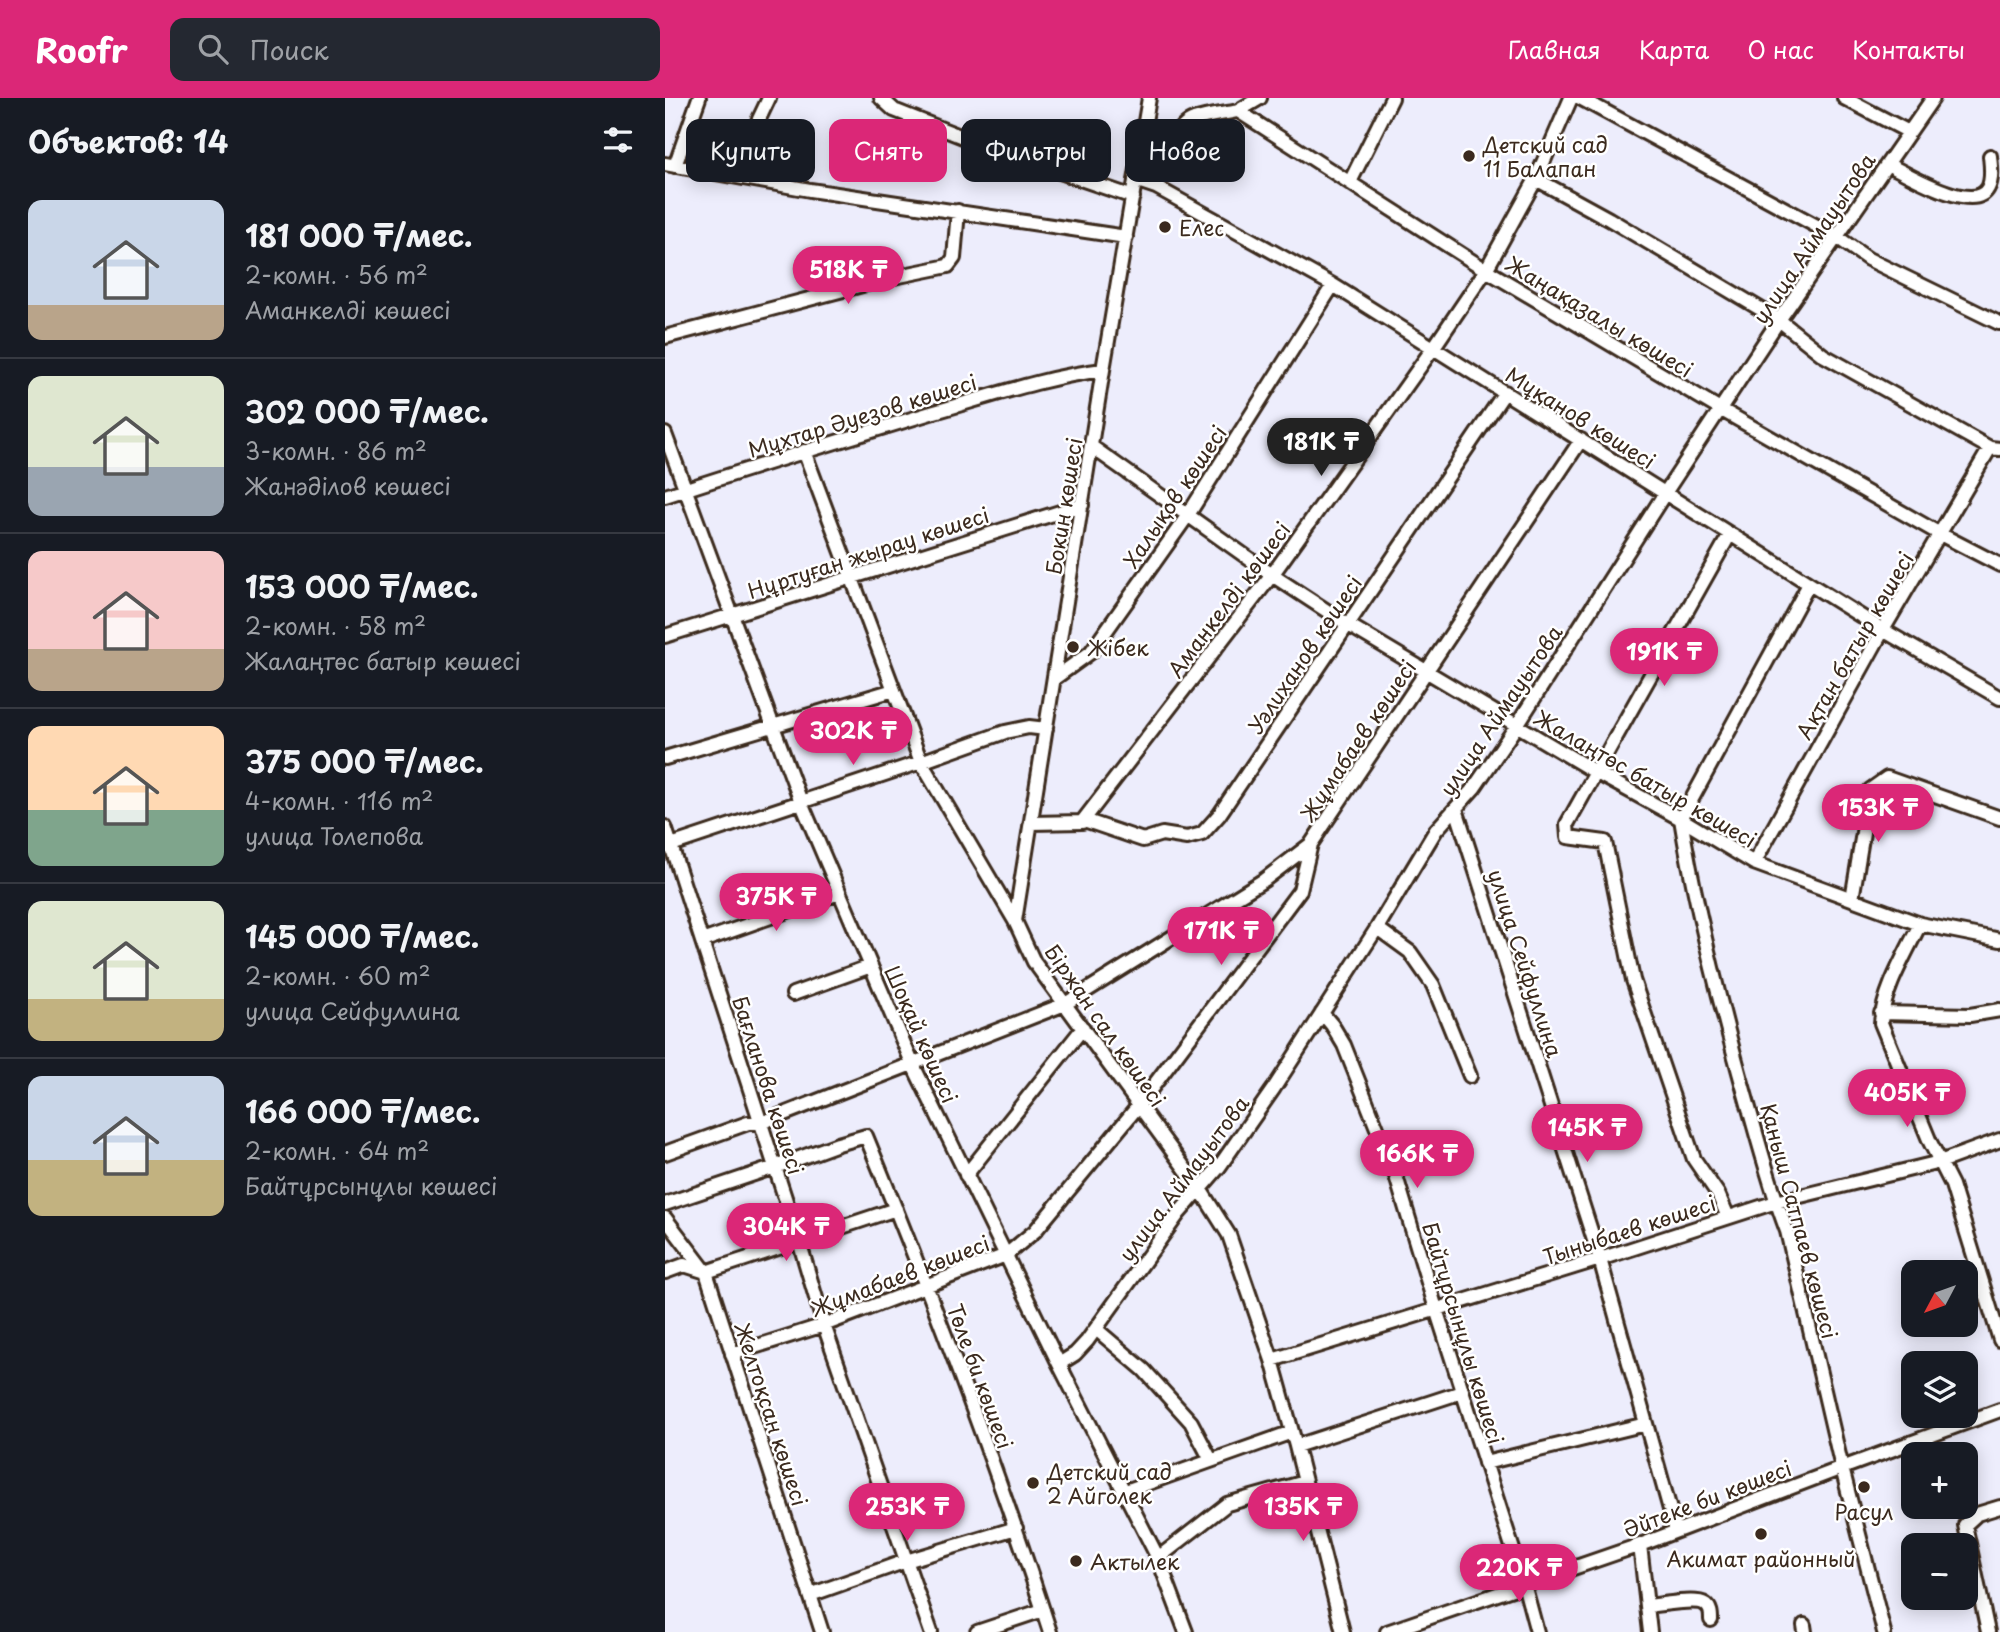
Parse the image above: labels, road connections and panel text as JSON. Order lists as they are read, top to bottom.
{
  "streets": {
    "street": [
      "улица Аймауытова",
      "Жаңақазалы көшесі",
      "Мұхтар Әуезов көшесі",
      "Мұқанов көшесі",
      "Халықов көшесі",
      "Бокин көшесі",
      "Нұртуған жырау көшесі",
      "Аманкелді көшесі",
      "Ақтан батыр көшесі",
      "Уәлиханов көшесі",
      "Жұмабаев көшесі",
      "Жалаңтөс батыр көшесі",
      "улица Сейфуллина",
      "Біржан сал көшесі",
      "Шоқай көшесі",
      "Бағланова көшесі",
      "Қаныш Сатпаев көшесі",
      "Тыныбаев көшесі",
      "Байтұрсынұлы көшесі",
      "Төле би көшесі",
      "Желтоқсан көшесі",
      "Әйтеке би көшесі"
    ]
  },
  "crossings": [
    ["улица Аймауытова", "Жаңақазалы көшесі"],
    ["улица Аймауытова", "Мұқанов көшесі"],
    ["улица Аймауытова", "Жалаңтөс батыр көшесі"],
    ["улица Аймауытова", "улица Сейфуллина"],
    ["улица Аймауытова", "Біржан сал көшесі"],
    ["улица Аймауытова", "Шоқай көшесі"],
    ["улица Аймауытова", "Байтұрсынұлы көшесі"],
    ["Жаңақазалы көшесі", "Аманкелді көшесі"],
    ["Жаңақазалы көшесі", "Ақтан батыр көшесі"],
    ["Мұхтар Әуезов көшесі", "Бокин көшесі"],
    ["Мұхтар Әуезов көшесі", "Біржан сал көшесі"],
    ["Мұхтар Әуезов көшесі", "Шоқай көшесі"],
    ["Мұқанов көшесі", "Халықов көшесі"],
    ["Мұқанов көшесі", "Аманкелді көшесі"],
    ["Мұқанов көшесі", "Ақтан батыр көшесі"],
    ["Мұқанов көшесі", "Уәлиханов көшесі"],
    ["Мұқанов көшесі", "Жұмабаев көшесі"],
    ["Халықов көшесі", "Бокин көшесі"],
    ["Халықов көшесі", "Жалаңтөс батыр көшесі"],
    ["Бокин көшесі", "Нұртуған жырау көшесі"],
    ["Бокин көшесі", "Жалаңтөс батыр көшесі"],
    ["Бокин көшесі", "Біржан сал көшесі"],
    ["Нұртуған жырау көшесі", "Біржан сал көшесі"],
    ["Нұртуған жырау көшесі", "Шоқай көшесі"],
    ["Аманкелді көшесі", "Уәлиханов көшесі"],
    ["Аманкелді көшесі", "Жалаңтөс батыр көшесі"],
    ["Ақтан батыр көшесі", "Жалаңтөс батыр көшесі"],
    ["Уәлиханов көшесі", "Жалаңтөс батыр көшесі"],
    ["Жұмабаев көшесі", "Жалаңтөс батыр көшесі"],
    ["Жұмабаев көшесі", "Біржан сал көшесі"],
    ["Жұмабаев көшесі", "Шоқай көшесі"],
    ["Жұмабаев көшесі", "Бағланова көшесі"],
    ["Жұмабаев көшесі", "Төле би көшесі"],
    ["Жұмабаев көшесі", "Желтоқсан көшесі"],
    ["Жалаңтөс батыр көшесі", "Қаныш Сатпаев көшесі"],
    ["улица Сейфуллина", "Тыныбаев көшесі"],
    ["улица Сейфуллина", "Әйтеке би көшесі"],
    ["Біржан сал көшесі", "Тыныбаев көшесі"],
    ["Бағланова көшесі", "Төле би көшесі"],
    ["Қаныш Сатпаев көшесі", "Тыныбаев көшесі"],
    ["Қаныш Сатпаев көшесі", "Әйтеке би көшесі"],
    ["Тыныбаев көшесі", "Байтұрсынұлы көшесі"],
    ["Байтұрсынұлы көшесі", "Әйтеке би көшесі"]
  ],
  "places": [
    "Детский сад 11 Балапан",
    "Елес",
    "Жібек",
    "Детский сад 2 Айголек",
    "Расул",
    "Акимат районный",
    "Актылек"
  ],
  "north": "bottom left",
  "page": {
    "header": "Roofr",
    "search": "Поиск",
    "nav": [
      "Главная",
      "Карта",
      "О нас",
      "Контакты"
    ],
    "heading": "Объектов: 14",
    "chip": [
      "Купить",
      "Снять",
      "Фильтры",
      "Новое"
    ],
    "list": [
      {
        "name": "181 000 ₸/мес.",
        "note": "2-комн. · 56 m² · Аманкелді көшесі"
      },
      {
        "name": "302 000 ₸/мес.",
        "note": "3-комн. · 86 m² · Жанәділов көшесі"
      },
      {
        "name": "153 000 ₸/мес.",
        "note": "2-комн. · 58 m² · Жалаңтөс батыр көшесі"
      },
      {
        "name": "375 000 ₸/мес.",
        "note": "4-комн. · 116 m² · улица Толепова"
      },
      {
        "name": "145 000 ₸/мес.",
        "note": "2-комн. · 60 m² · улица Сейфуллина"
      },
      {
        "name": "166 000 ₸/мес.",
        "note": "2-комн. · 64 m² · Байтұрсынұлы көшесі"
      }
    ],
    "price": [
      "518K ₸",
      "181K ₸",
      "191K ₸",
      "302K ₸",
      "153K ₸",
      "375K ₸",
      "171K ₸",
      "405K ₸",
      "145K ₸",
      "166K ₸",
      "304K ₸",
      "253K ₸",
      "135K ₸",
      "220K ₸"
    ],
    "map_buttons": ["+", "−"]
  }
}
